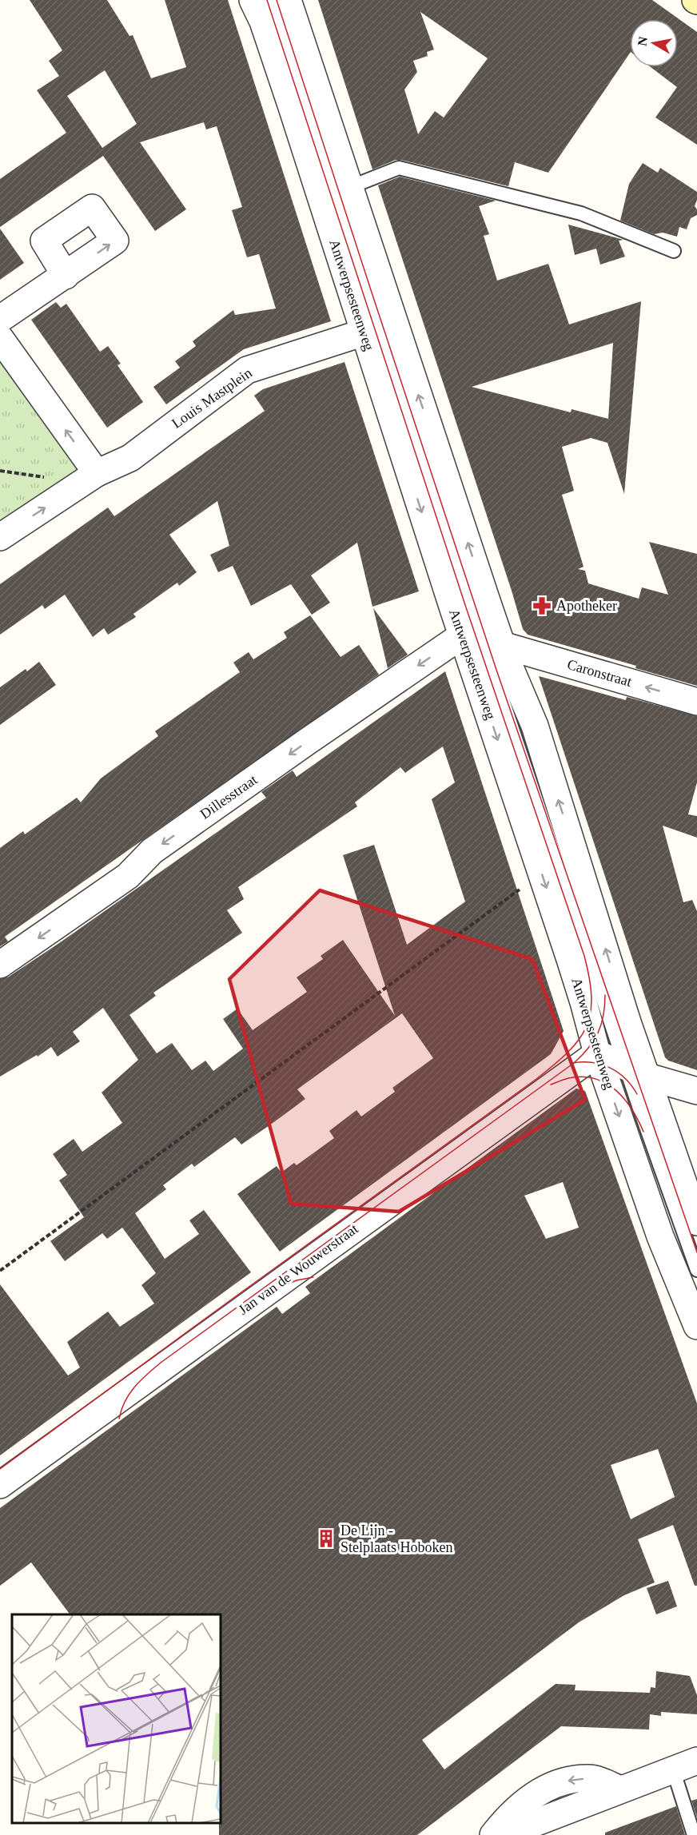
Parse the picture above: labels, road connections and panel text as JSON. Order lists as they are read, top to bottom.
{
  "streets": {
    "street": [
      "Antwerpsesteenweg",
      "Louis Mastplein",
      "Caronstraat",
      "Dillesstraat",
      "Jan van de Wouwerstraat"
    ]
  },
  "crossings": [
    ["Antwerpsesteenweg", "Louis Mastplein"],
    ["Antwerpsesteenweg", "Dillesstraat"],
    ["Antwerpsesteenweg", "Jan van de Wouwerstraat"]
  ],
  "one_way": ["Caronstraat", "Dillesstraat"],
  "places": {
    "pharmacy": ["Apotheker"],
    "building": ["De Lijn - Stelplaats Hoboken"]
  },
  "north": "left"
}
